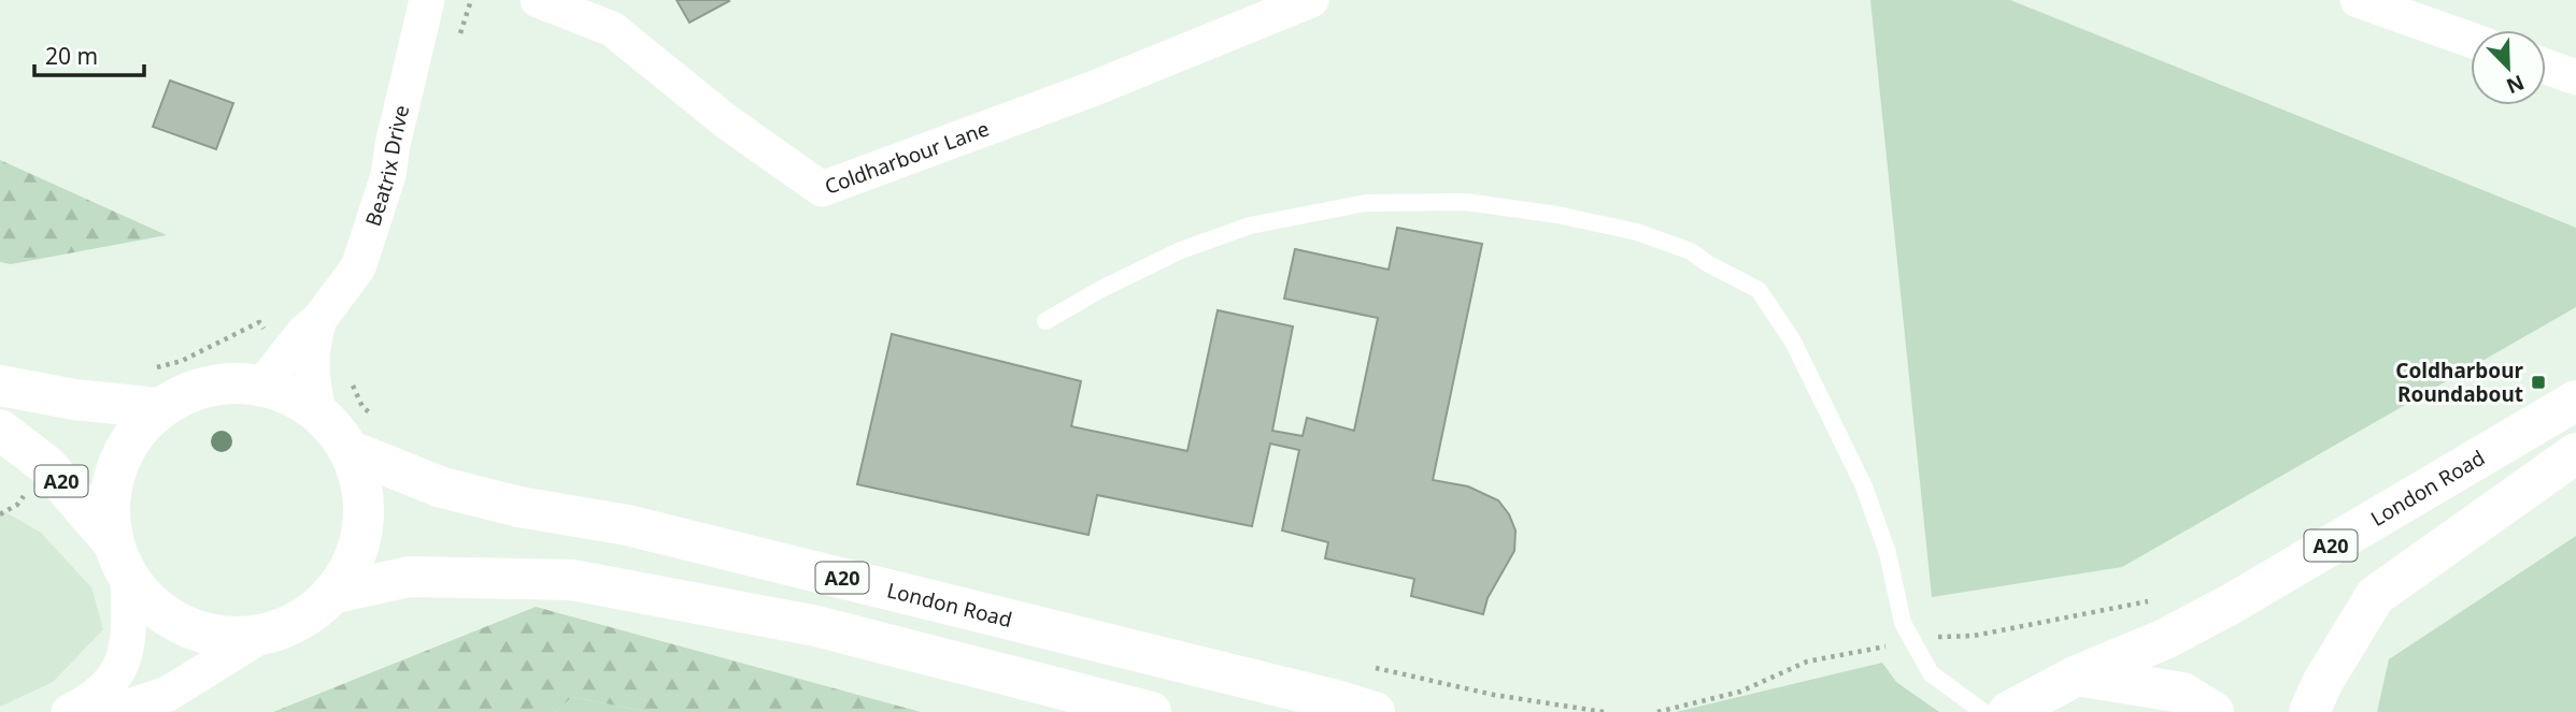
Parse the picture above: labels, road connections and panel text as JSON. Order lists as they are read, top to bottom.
{
  "streets": {
    "main road": ["A20", "London Road"],
    "street": ["Coldharbour Lane", "Beatrix Drive"]
  },
  "crossings": [
    ["Beatrix Drive", "A20"],
    ["Beatrix Drive", "London Road"],
    ["A20", "London Road"]
  ],
  "places": {
    "transit": ["Coldharbour Roundabout"]
  },
  "scale_bar": "20 m",
  "north": "bottom right"
}
